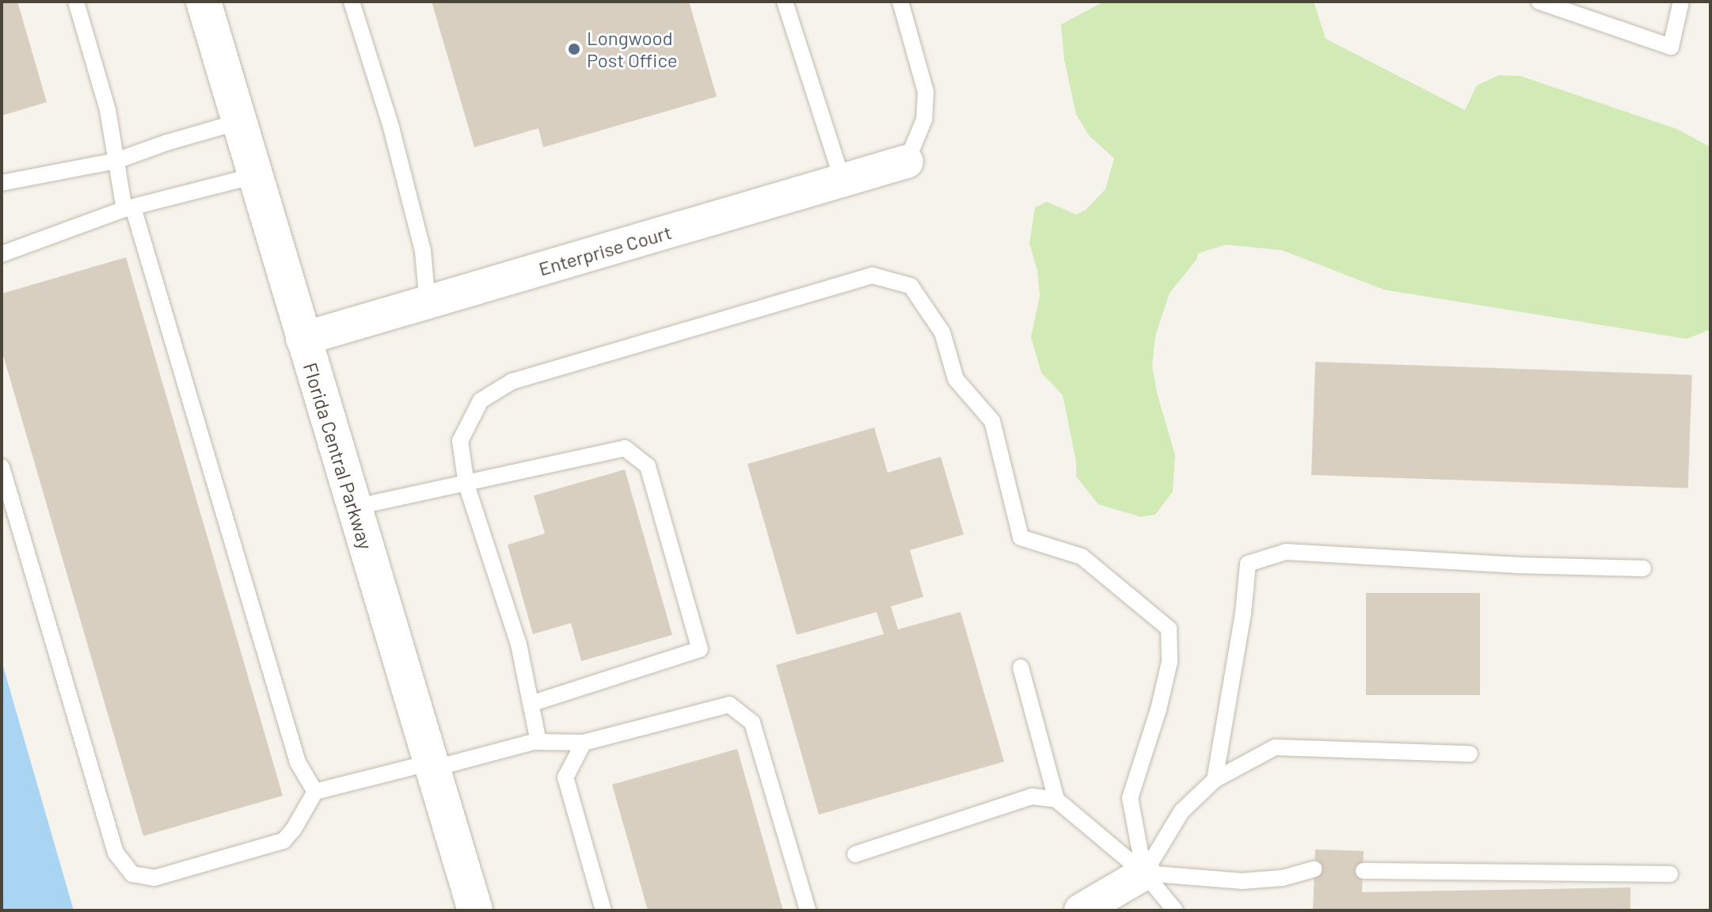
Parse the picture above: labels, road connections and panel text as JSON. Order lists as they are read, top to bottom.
{
  "streets": {
    "street": ["Enterprise Court", "Florida Central Parkway"]
  },
  "crossings": [
    ["Enterprise Court", "Florida Central Parkway"]
  ],
  "places": ["Longwood Post Office"]
}
